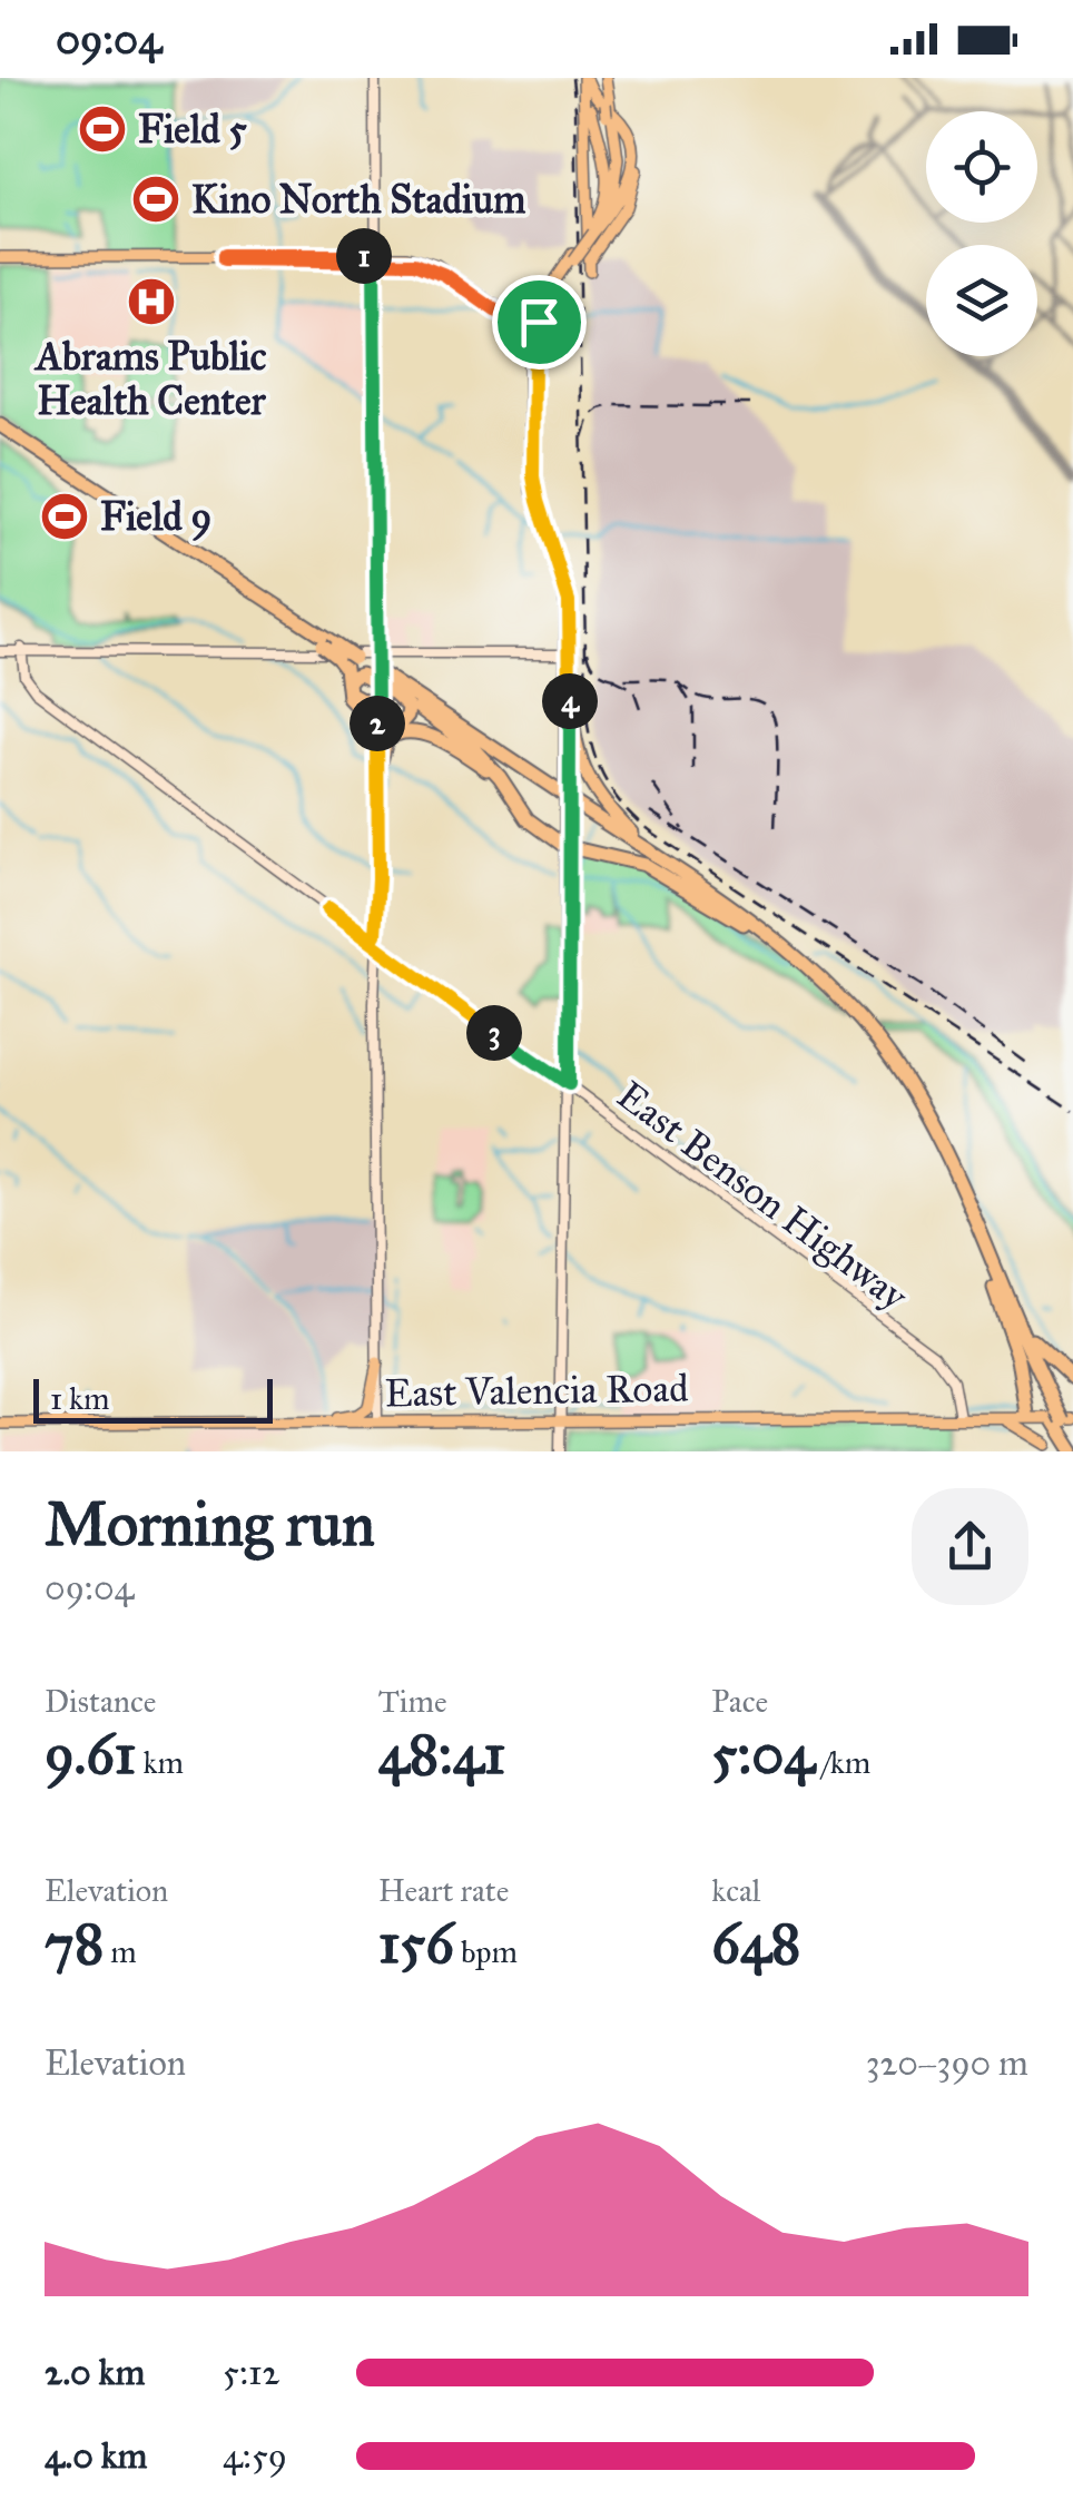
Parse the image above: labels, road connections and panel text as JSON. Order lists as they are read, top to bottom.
{
  "streets": {
    "main road": ["East Benson Highway", "East Valencia Road"]
  },
  "crossings": [
    ["East Benson Highway", "East Valencia Road"]
  ],
  "places": {
    "sports": ["Field 5", "Kino North Stadium", "Field 9"],
    "hospital": ["Abrams Public Health Center"]
  },
  "scale_bar": "1 km",
  "page": {
    "status": "09:04",
    "pins": [
      "1",
      "4",
      "2",
      "3"
    ],
    "scale": "1 km",
    "heading": ["Morning run", "09:04"],
    "stats": [
      ["Distance", "9.61 km"],
      ["Time", "48:41"],
      ["Pace", "5:04 /km"],
      ["Elevation", "78 m"],
      ["Heart rate", "156 bpm"],
      ["kcal", "648"]
    ],
    "chart": ["Elevation", "320–390 m"],
    "list": [
      {
        "name": "2.0 km",
        "note": "5:12"
      },
      {
        "name": "4.0 km",
        "note": "4:59"
      }
    ]
  }
}
